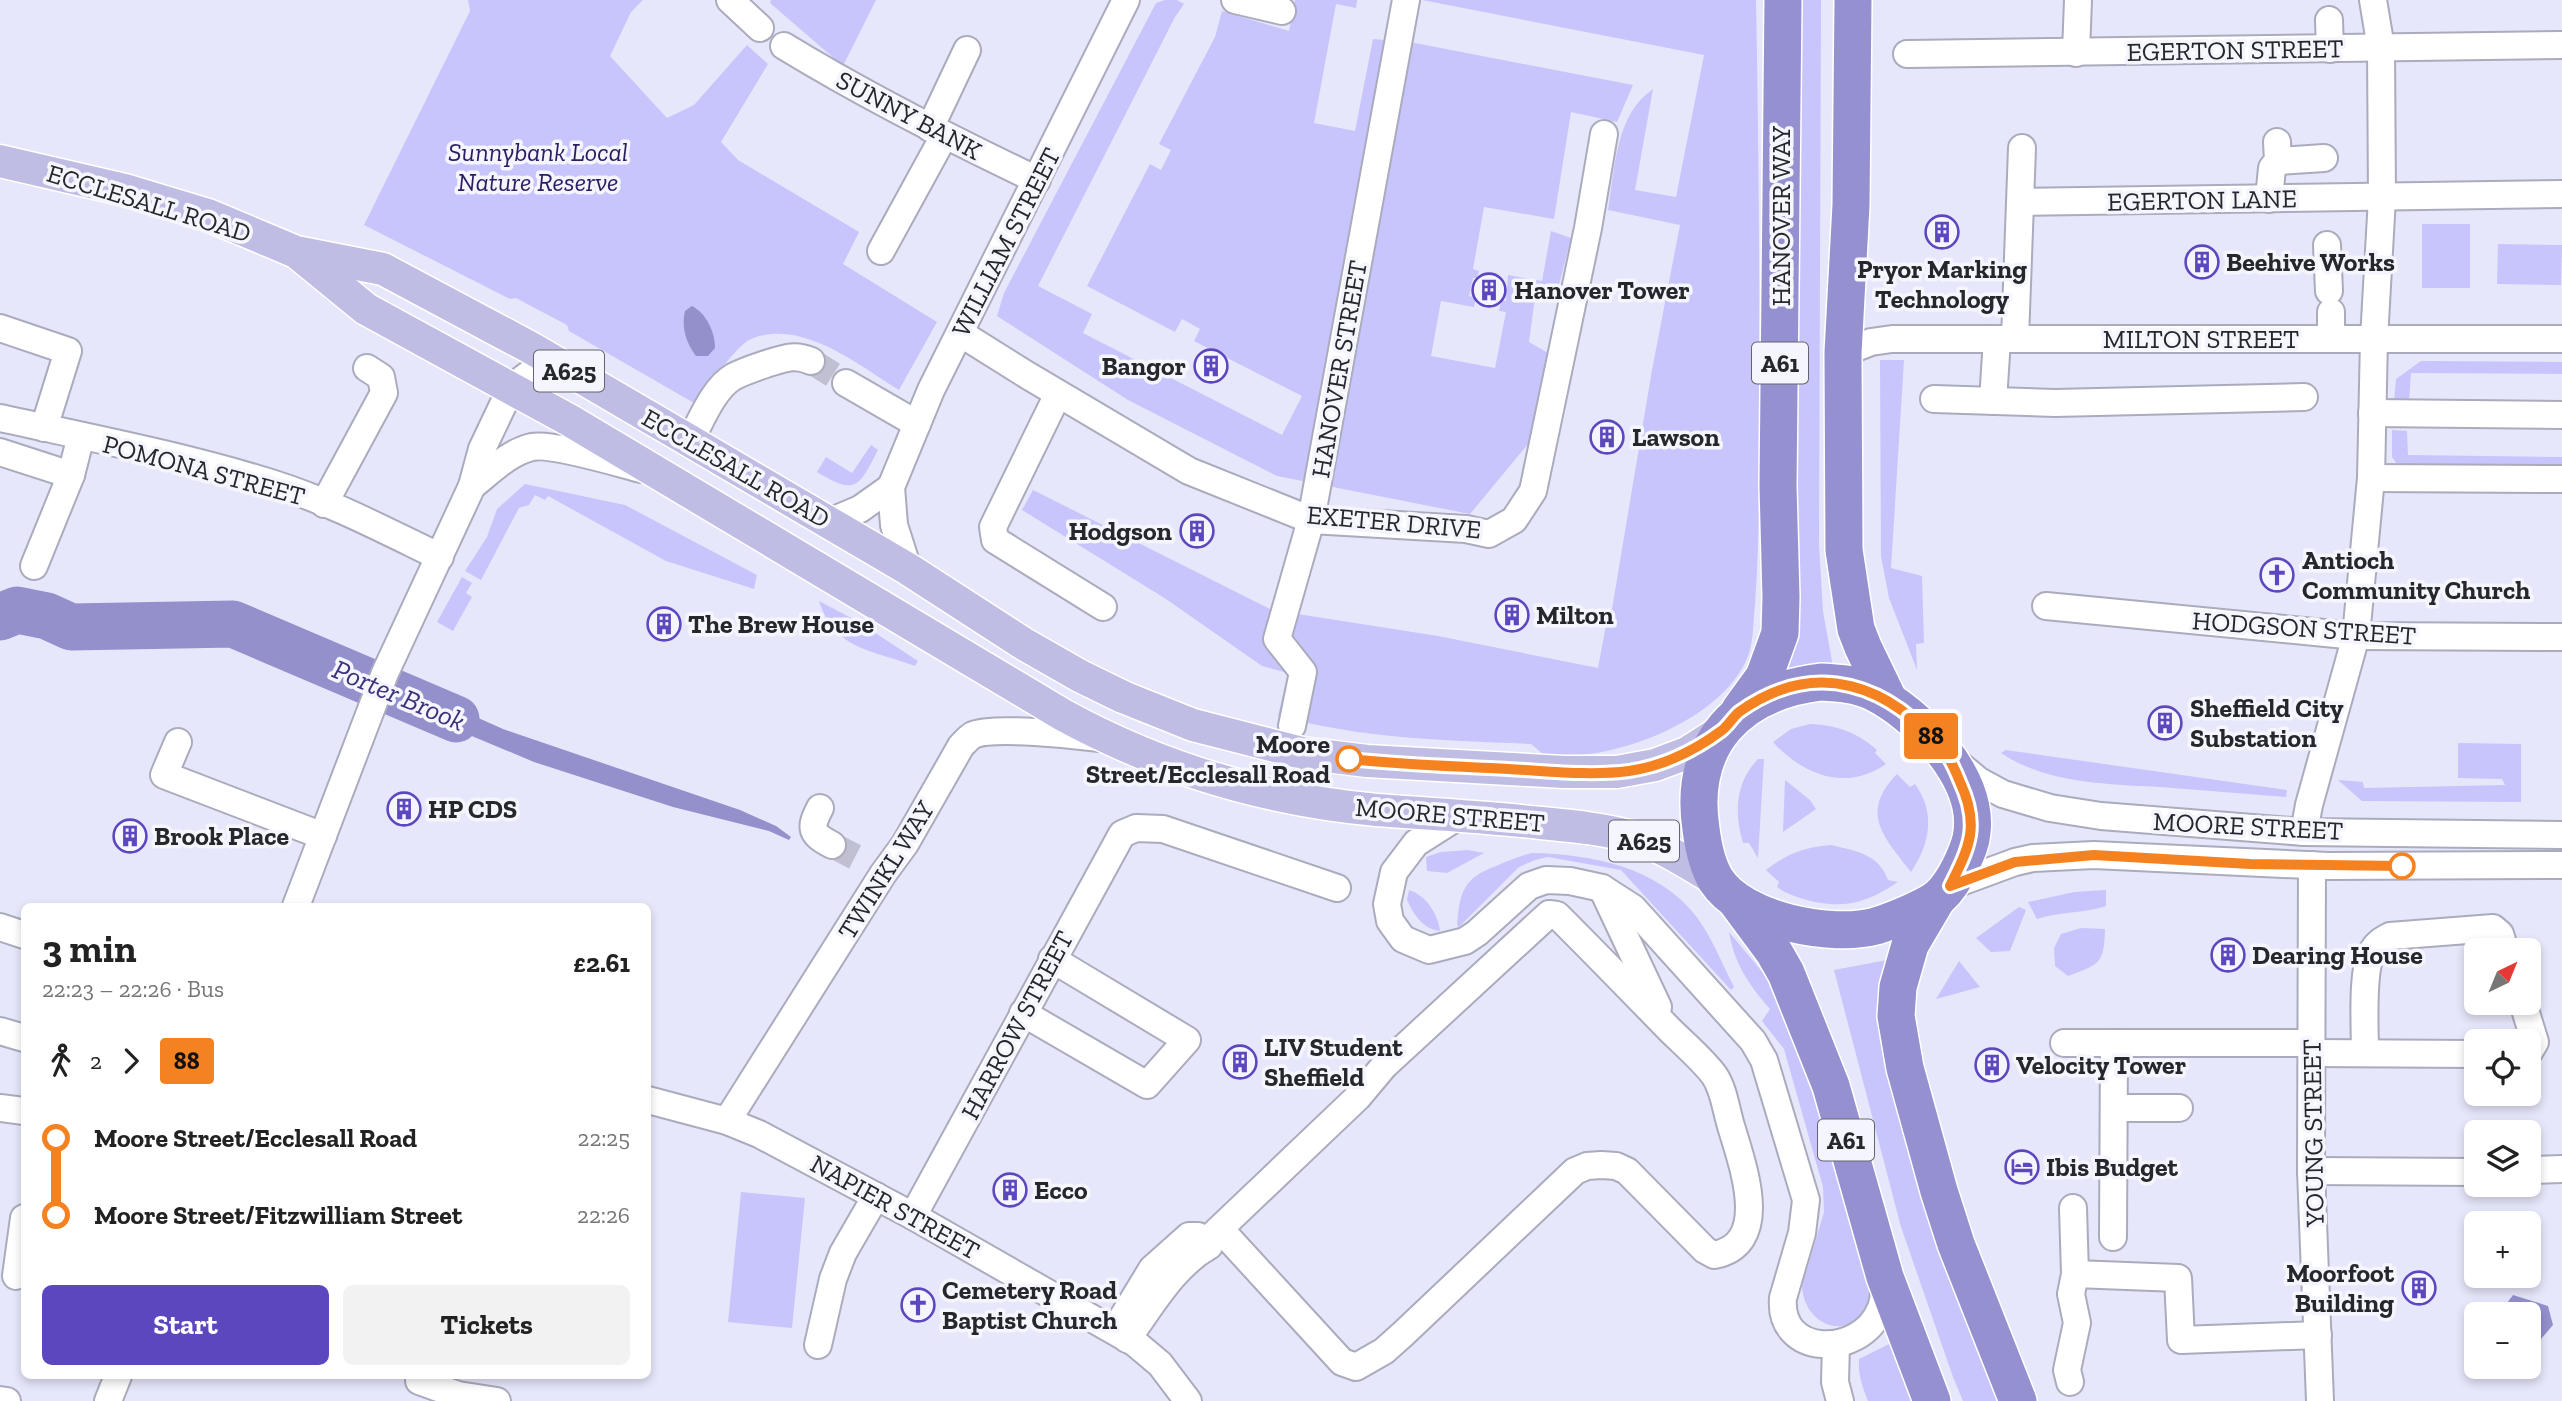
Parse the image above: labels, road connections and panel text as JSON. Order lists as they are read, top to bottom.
{
  "streets": {
    "highway": ["HANOVER WAY", "A61", "MOORE STREET"],
    "main road": ["ECCLESALL ROAD", "A625"],
    "street": [
      "EGERTON STREET",
      "SUNNY BANK",
      "EGERTON LANE",
      "WILLIAM STREET",
      "MILTON STREET",
      "HANOVER STREET",
      "POMONA STREET",
      "EXETER DRIVE",
      "HODGSON STREET",
      "TWINKL WAY",
      "HARROW STREET",
      "YOUNG STREET",
      "NAPIER STREET"
    ]
  },
  "crossings": [
    ["SUNNY BANK", "WILLIAM STREET"],
    ["ECCLESALL ROAD", "WILLIAM STREET"],
    ["ECCLESALL ROAD", "MOORE STREET"],
    ["ECCLESALL ROAD", "TWINKL WAY"],
    ["HANOVER WAY", "A61"],
    ["HANOVER WAY", "MOORE STREET"],
    ["WILLIAM STREET", "EXETER DRIVE"],
    ["MILTON STREET", "A61"],
    ["A61", "MOORE STREET"],
    ["HANOVER STREET", "EXETER DRIVE"],
    ["MOORE STREET", "YOUNG STREET"],
    ["TWINKL WAY", "NAPIER STREET"],
    ["HARROW STREET", "NAPIER STREET"]
  ],
  "water": ["Porter Brook"],
  "parks": ["Sunnybank Local Nature Reserve"],
  "places": {
    "building": [
      "Pryor Marking Technology",
      "Beehive Works",
      "Hanover Tower",
      "Bangor",
      "Lawson",
      "Hodgson",
      "Milton",
      "The Brew House",
      "Sheffield City Substation",
      "HP CDS",
      "Brook Place",
      "Dearing House",
      "LIV Student Sheffield",
      "Velocity Tower",
      "Ecco",
      "Moorfoot Building"
    ],
    "church": ["Antioch Community Church", "Cemetery Road Baptist Church"],
    "other": ["Moore Street/Ecclesall Road"],
    "hotel": ["Ibis Budget"]
  },
  "lines": ["bus line 88"],
  "north": "top right",
  "page": {
    "on_map": "88",
    "heading": ["3 min", "22:23 – 22:26 · Bus", "£2.61"],
    "map_buttons": ["+", "−"],
    "legs": ["2", "88"],
    "list": [
      {
        "name": "Moore Street/Ecclesall Road",
        "value": "22:25"
      },
      {
        "name": "Moore Street/Fitzwilliam Street",
        "value": "22:26"
      }
    ],
    "buttons": ["Start", "Tickets"]
  }
}
